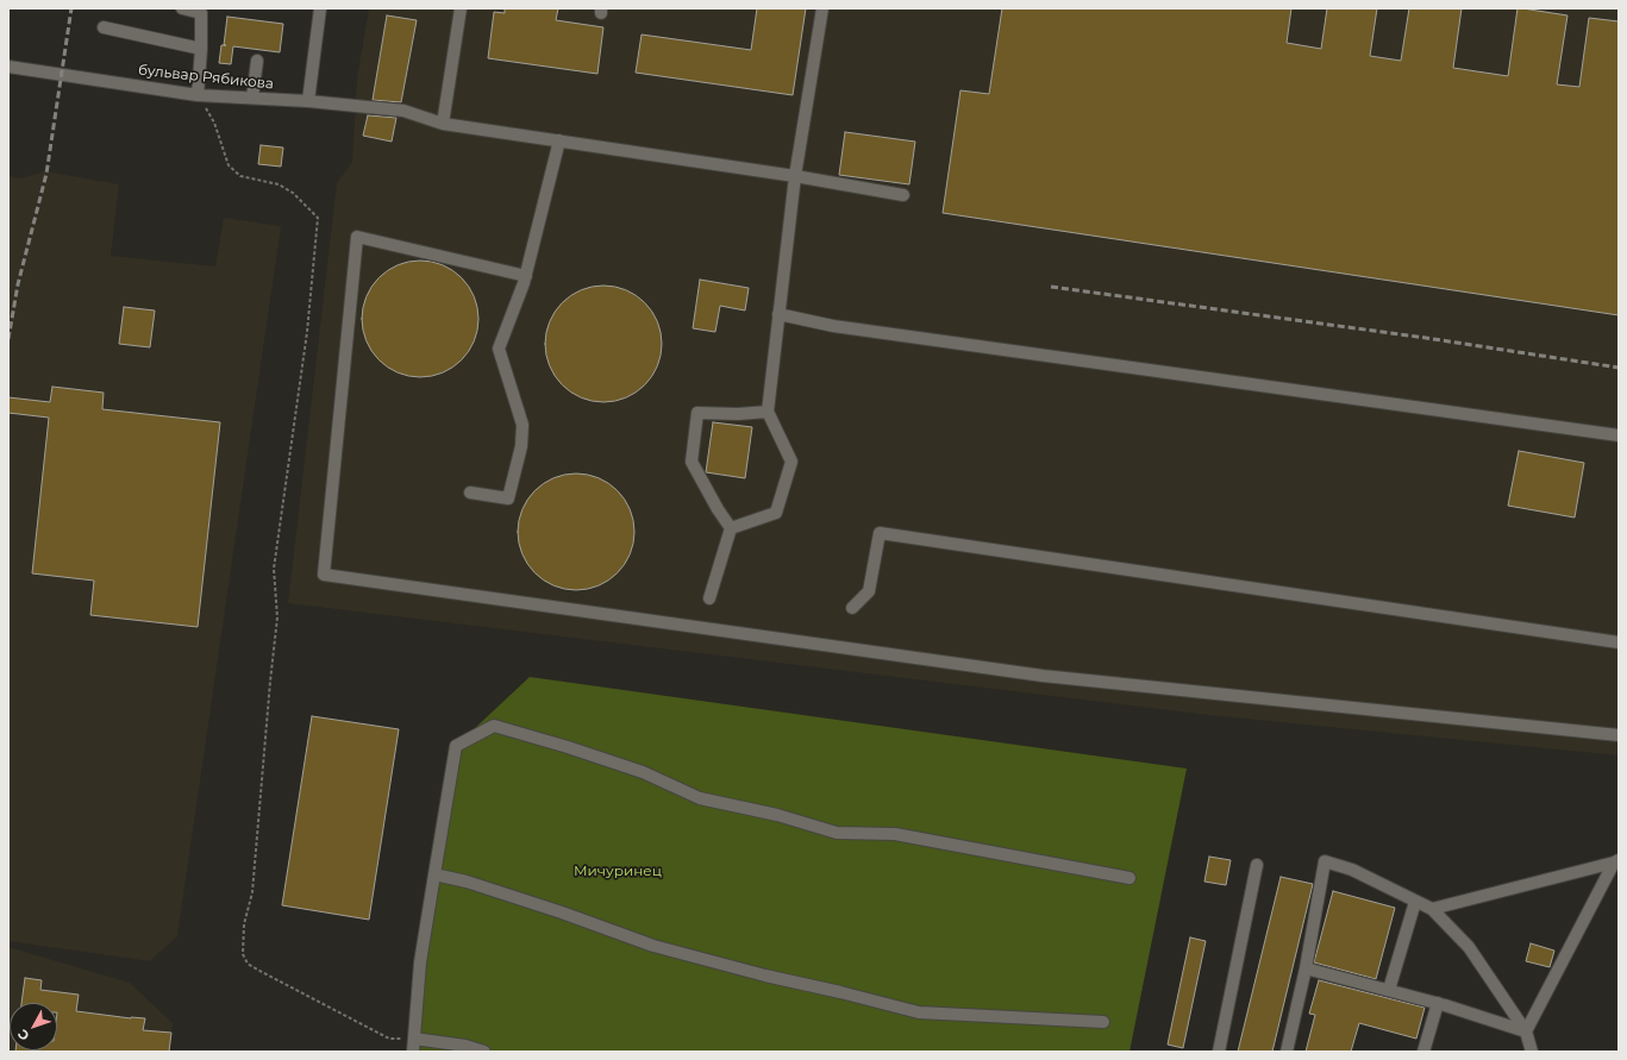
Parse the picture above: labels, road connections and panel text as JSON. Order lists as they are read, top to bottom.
{
  "streets": {
    "street": ["бульвар Рябикова"]
  },
  "parks": ["Мичуринец"],
  "north": "bottom left"
}
